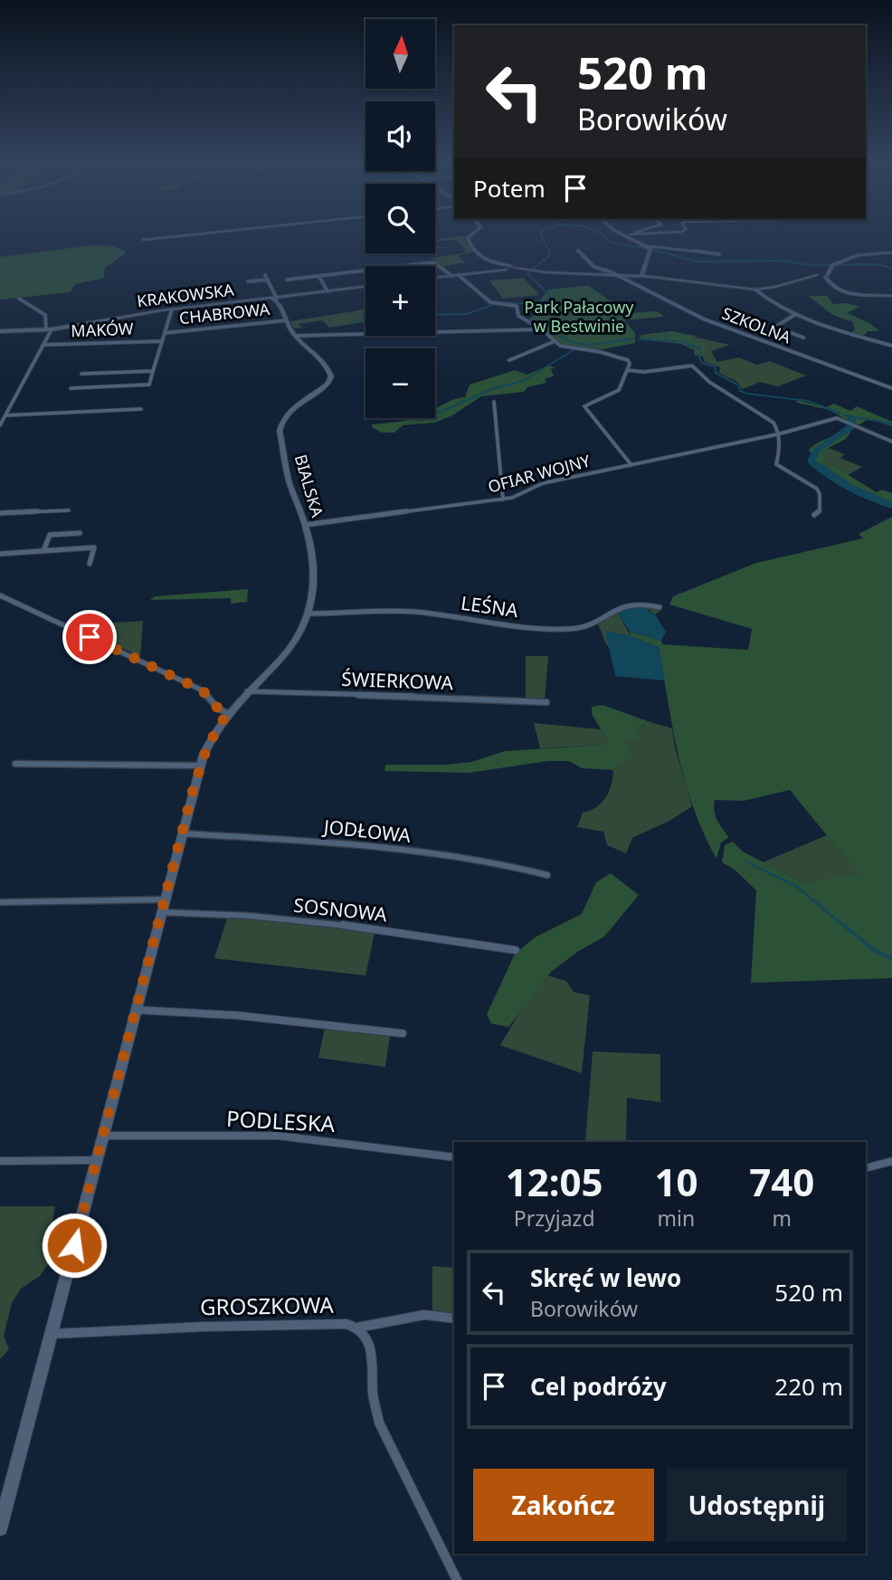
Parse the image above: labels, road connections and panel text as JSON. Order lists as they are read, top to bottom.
{
  "streets": {
    "street": [
      "KRAKOWSKA",
      "CHABROWA",
      "SZKOLNA",
      "MAKÓW",
      "OFIAR WOJNY",
      "BIALSKA",
      "LEŚNA",
      "ŚWIERKOWA",
      "JODŁOWA",
      "SOSNOWA",
      "PODLESKA",
      "GROSZKOWA"
    ]
  },
  "crossings": [
    ["KRAKOWSKA", "BIALSKA"],
    ["CHABROWA", "BIALSKA"],
    ["OFIAR WOJNY", "BIALSKA"],
    ["BIALSKA", "LEŚNA"],
    ["BIALSKA", "ŚWIERKOWA"],
    ["BIALSKA", "JODŁOWA"],
    ["BIALSKA", "SOSNOWA"],
    ["BIALSKA", "PODLESKA"],
    ["BIALSKA", "GROSZKOWA"]
  ],
  "parks": ["Park Pałacowy w Bestwinie"],
  "north": "top",
  "page": {
    "map_buttons": ["+", "−"],
    "turn": ["520 m", "Borowików"],
    "then": "Potem",
    "eta": [
      "12:05",
      "Przyjazd",
      "10",
      "min",
      "740",
      "m"
    ],
    "list": [
      {
        "name": "Skręć w lewo",
        "note": "Borowików",
        "value": "520 m"
      },
      {
        "name": "Cel podróży",
        "value": "220 m"
      }
    ],
    "buttons": ["Zakończ", "Udostępnij"]
  }
}
